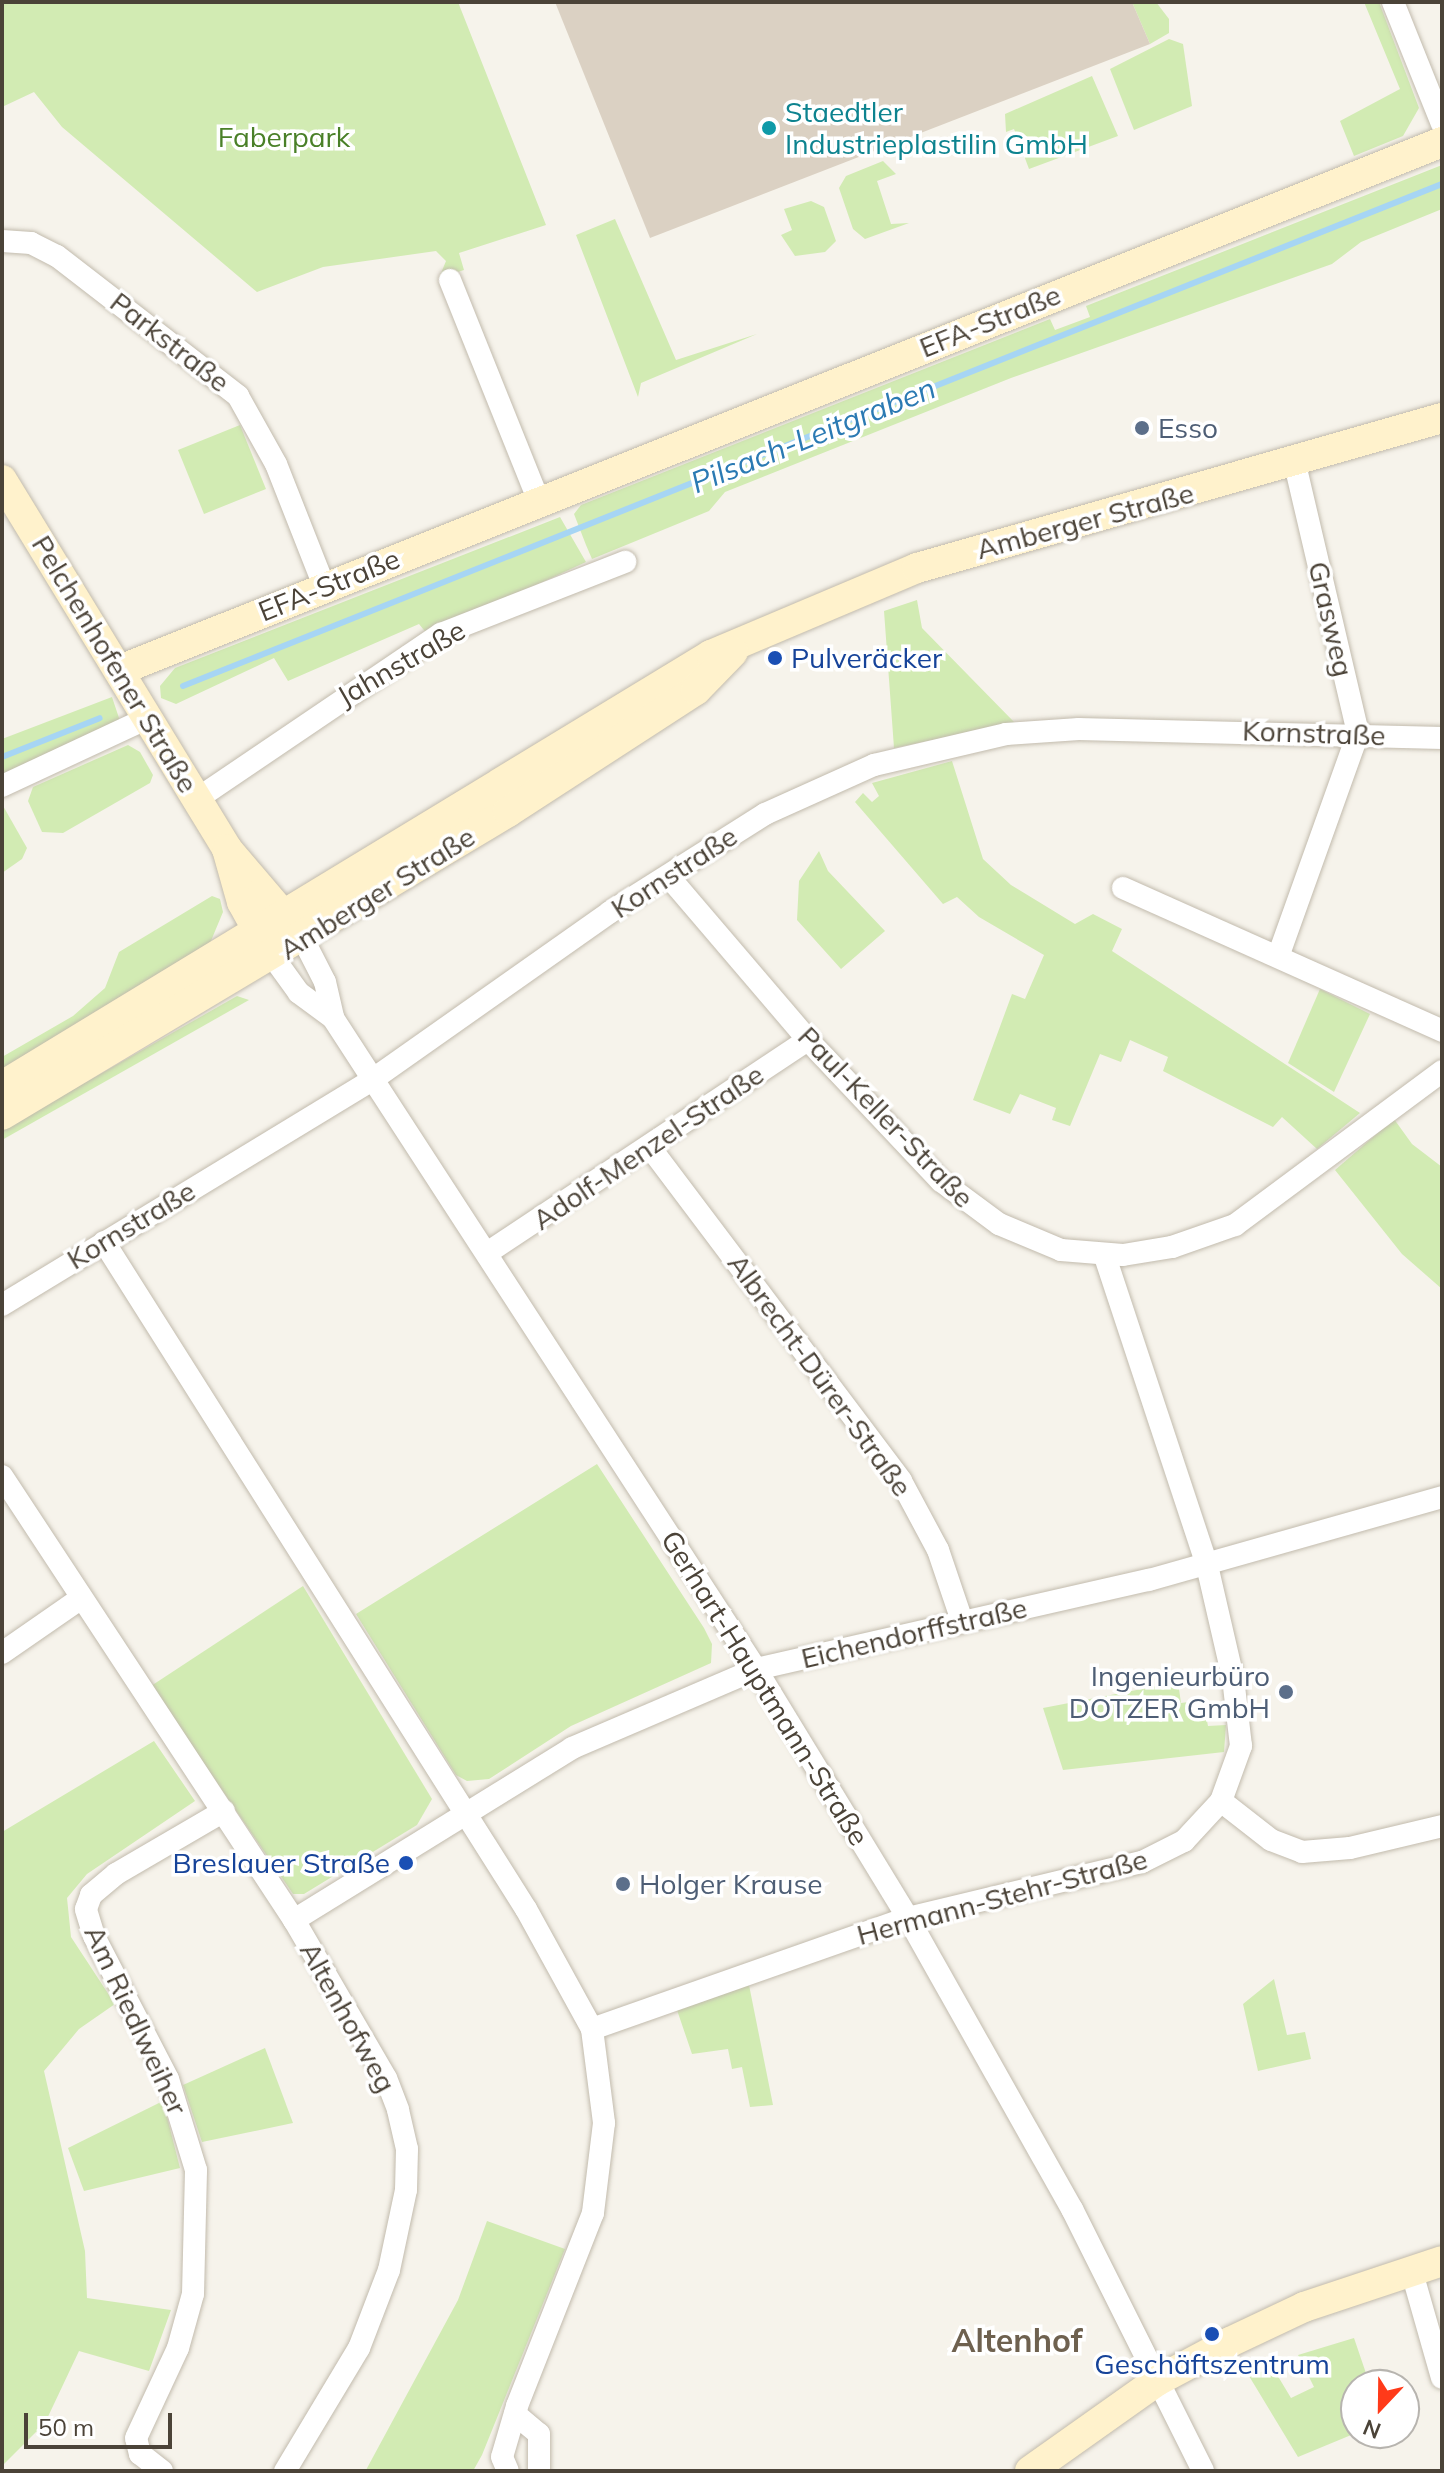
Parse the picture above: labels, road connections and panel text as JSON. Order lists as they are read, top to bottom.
{
  "streets": {
    "main road": ["EFA-Straße", "Amberger Straße", "Pelchenhofener Straße"],
    "street": [
      "Parkstraße",
      "Grasweg",
      "Jahnstraße",
      "Kornstraße",
      "Paul-Keller-Straße",
      "Adolf-Menzel-Straße",
      "Albrecht-Dürer-Straße",
      "Eichendorffstraße",
      "Gerhart-Hauptmann-Straße",
      "Hermann-Stehr-Straße",
      "Altenhofweg",
      "Am Riedlweiher"
    ]
  },
  "crossings": [
    ["EFA-Straße", "Parkstraße"],
    ["EFA-Straße", "Pelchenhofener Straße"],
    ["Amberger Straße", "Grasweg"],
    ["Amberger Straße", "Pelchenhofener Straße"],
    ["Amberger Straße", "Gerhart-Hauptmann-Straße"],
    ["Grasweg", "Kornstraße"],
    ["Jahnstraße", "Pelchenhofener Straße"],
    ["Pelchenhofener Straße", "Gerhart-Hauptmann-Straße"],
    ["Kornstraße", "Paul-Keller-Straße"],
    ["Kornstraße", "Gerhart-Hauptmann-Straße"],
    ["Paul-Keller-Straße", "Adolf-Menzel-Straße"],
    ["Paul-Keller-Straße", "Hermann-Stehr-Straße"],
    ["Adolf-Menzel-Straße", "Albrecht-Dürer-Straße"],
    ["Adolf-Menzel-Straße", "Gerhart-Hauptmann-Straße"],
    ["Albrecht-Dürer-Straße", "Eichendorffstraße"],
    ["Eichendorffstraße", "Gerhart-Hauptmann-Straße"],
    ["Eichendorffstraße", "Hermann-Stehr-Straße"],
    ["Eichendorffstraße", "Altenhofweg"],
    ["Gerhart-Hauptmann-Straße", "Hermann-Stehr-Straße"],
    ["Altenhofweg", "Am Riedlweiher"]
  ],
  "districts": ["Altenhof"],
  "water": ["Pilsach-Leitgraben"],
  "parks": ["Faberpark"],
  "places": [
    "Staedtler Industrieplastilin GmbH",
    "Esso",
    "Pulveräcker",
    "Ingenieurbüro DOTZER GmbH",
    "Breslauer Straße",
    "Holger Krause",
    "Geschäftszentrum"
  ],
  "scale_bar": "50 m",
  "north": "bottom"
}
